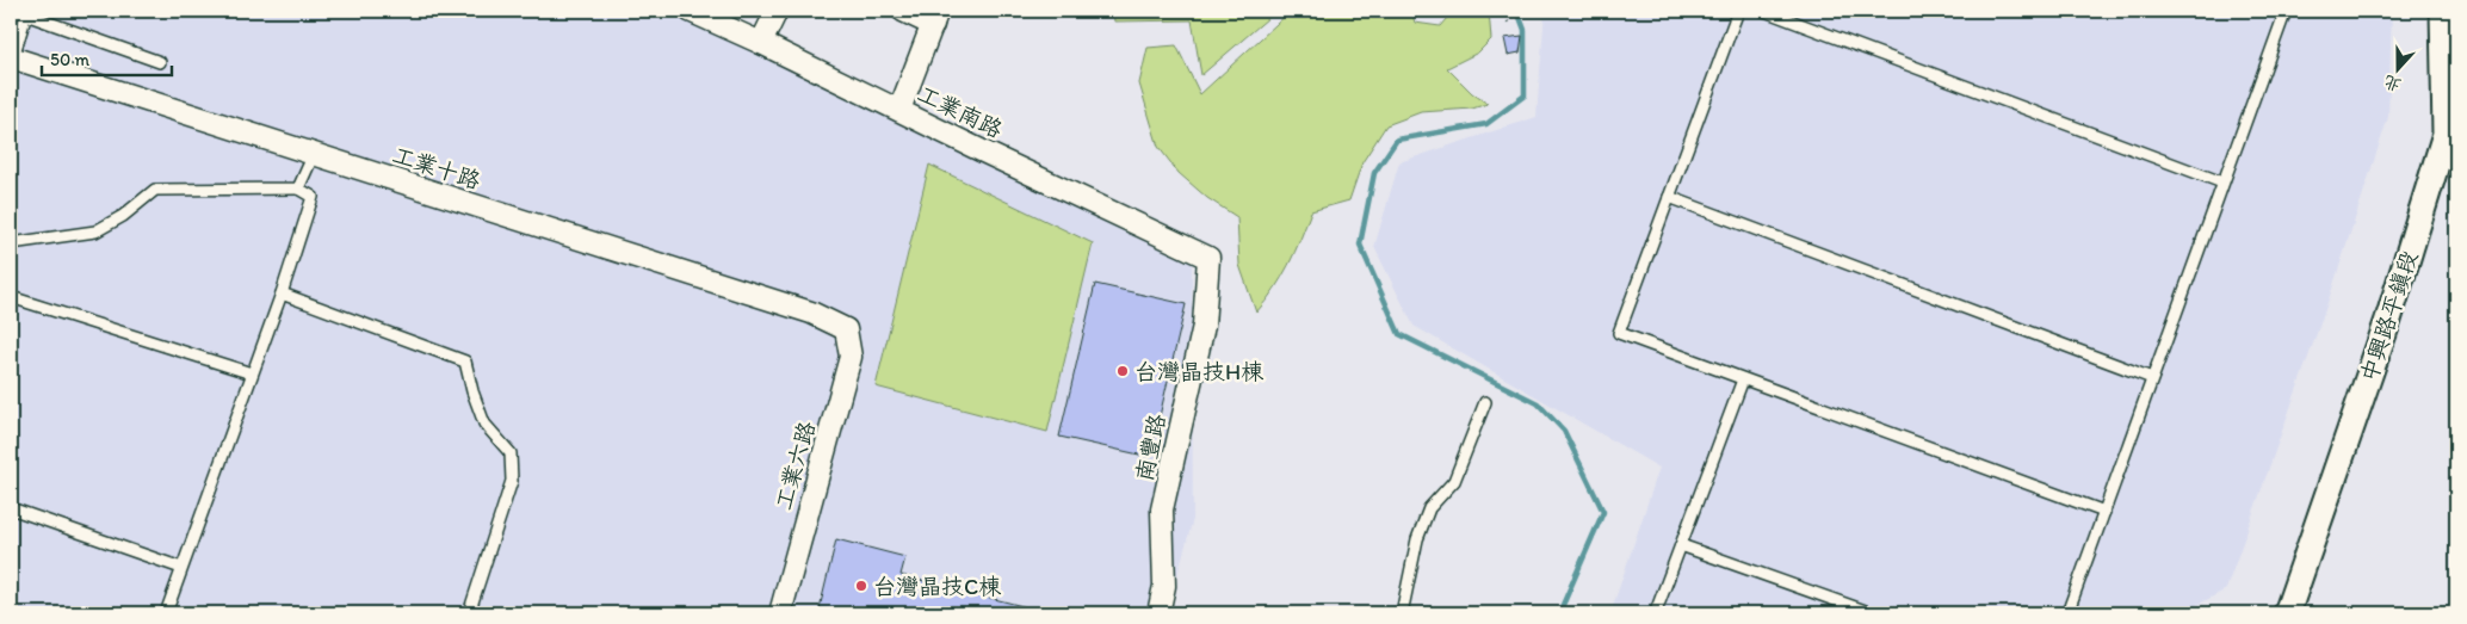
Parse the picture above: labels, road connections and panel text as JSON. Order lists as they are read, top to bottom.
{
  "streets": {
    "street": [
      "工業南路",
      "工業十路",
      "中興路平鎮段",
      "南豐路",
      "工業六路"
    ]
  },
  "crossings": [
    ["工業南路", "南豐路"],
    ["工業十路", "工業六路"]
  ],
  "places": ["台灣晶技H棟", "台灣晶技C棟"],
  "scale_bar": "50 m",
  "north": "bottom"
}
